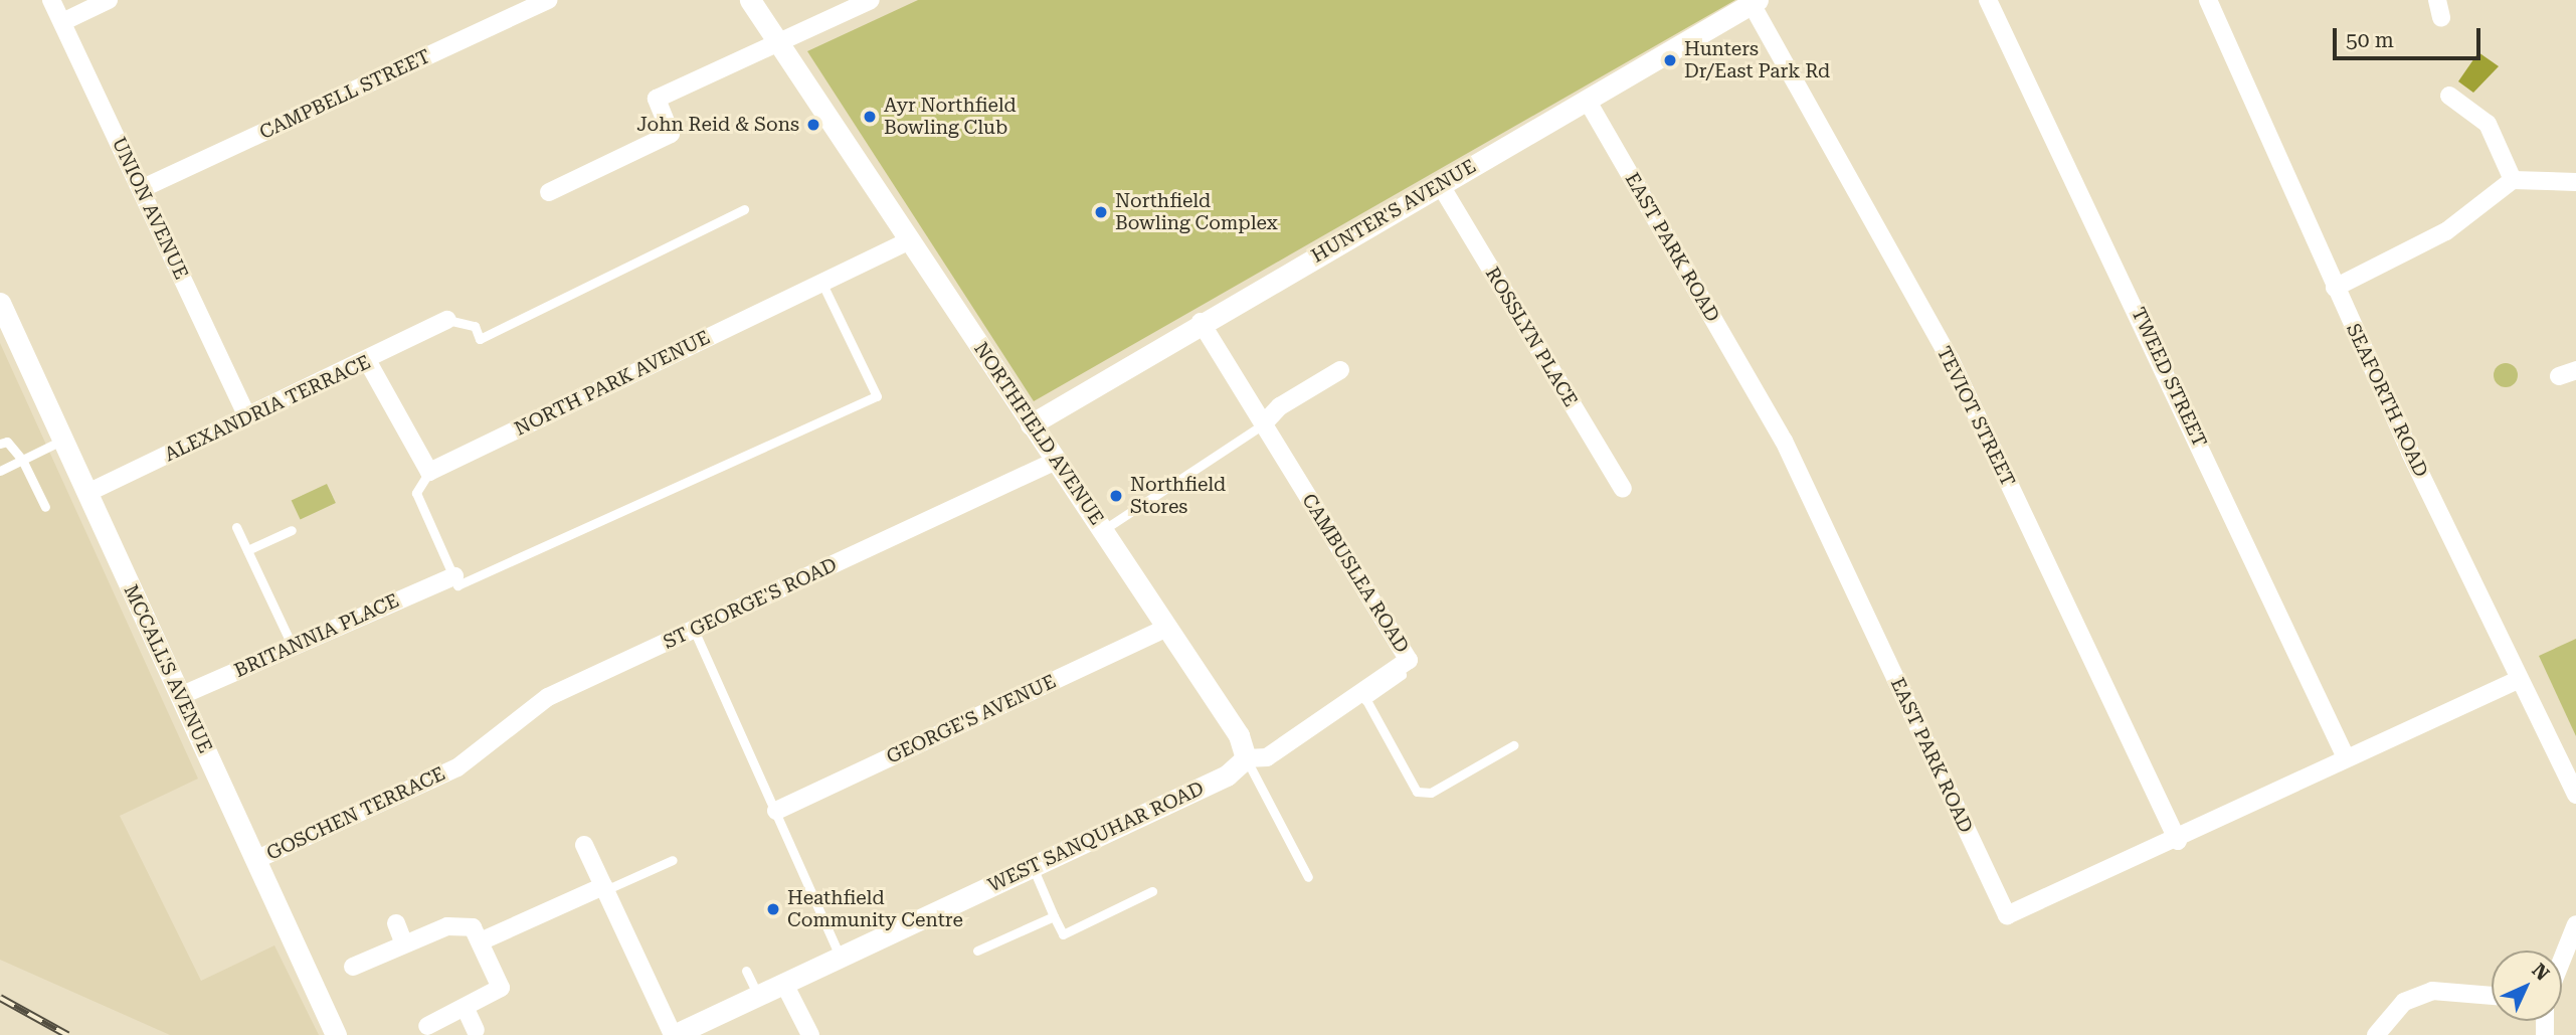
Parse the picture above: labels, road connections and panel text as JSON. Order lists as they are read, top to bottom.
{
  "streets": {
    "street": [
      "CAMPBELL STREET",
      "UNION AVENUE",
      "HUNTER'S AVENUE",
      "EAST PARK ROAD",
      "ROSSLYN PLACE",
      "TWEED STREET",
      "NORTH PARK AVENUE",
      "SEAFORTH ROAD",
      "ALEXANDRIA TERRACE",
      "TEVIOT STREET",
      "NORTHFIELD AVENUE",
      "CAMBUSLEA ROAD",
      "ST GEORGE'S ROAD",
      "BRITANNIA PLACE",
      "MCCALL'S AVENUE",
      "GEORGE'S AVENUE",
      "GOSCHEN TERRACE",
      "WEST SANQUHAR ROAD"
    ]
  },
  "crossings": [
    ["CAMPBELL STREET", "UNION AVENUE"],
    ["UNION AVENUE", "ALEXANDRIA TERRACE"],
    ["HUNTER'S AVENUE", "EAST PARK ROAD"],
    ["HUNTER'S AVENUE", "ROSSLYN PLACE"],
    ["HUNTER'S AVENUE", "TEVIOT STREET"],
    ["HUNTER'S AVENUE", "NORTHFIELD AVENUE"],
    ["HUNTER'S AVENUE", "CAMBUSLEA ROAD"],
    ["EAST PARK ROAD", "TWEED STREET"],
    ["EAST PARK ROAD", "SEAFORTH ROAD"],
    ["EAST PARK ROAD", "TEVIOT STREET"],
    ["NORTH PARK AVENUE", "NORTHFIELD AVENUE"],
    ["ALEXANDRIA TERRACE", "MCCALL'S AVENUE"],
    ["NORTHFIELD AVENUE", "CAMBUSLEA ROAD"],
    ["NORTHFIELD AVENUE", "ST GEORGE'S ROAD"],
    ["NORTHFIELD AVENUE", "GEORGE'S AVENUE"],
    ["NORTHFIELD AVENUE", "WEST SANQUHAR ROAD"],
    ["CAMBUSLEA ROAD", "WEST SANQUHAR ROAD"],
    ["ST GEORGE'S ROAD", "GOSCHEN TERRACE"],
    ["BRITANNIA PLACE", "MCCALL'S AVENUE"],
    ["MCCALL'S AVENUE", "GOSCHEN TERRACE"]
  ],
  "places": [
    "Hunters Dr/East Park Rd",
    "Ayr Northfield Bowling Club",
    "John Reid & Sons",
    "Northfield Bowling Complex",
    "Northfield Stores",
    "Heathfield Community Centre"
  ],
  "scale_bar": "50 m",
  "north": "top right"
}
